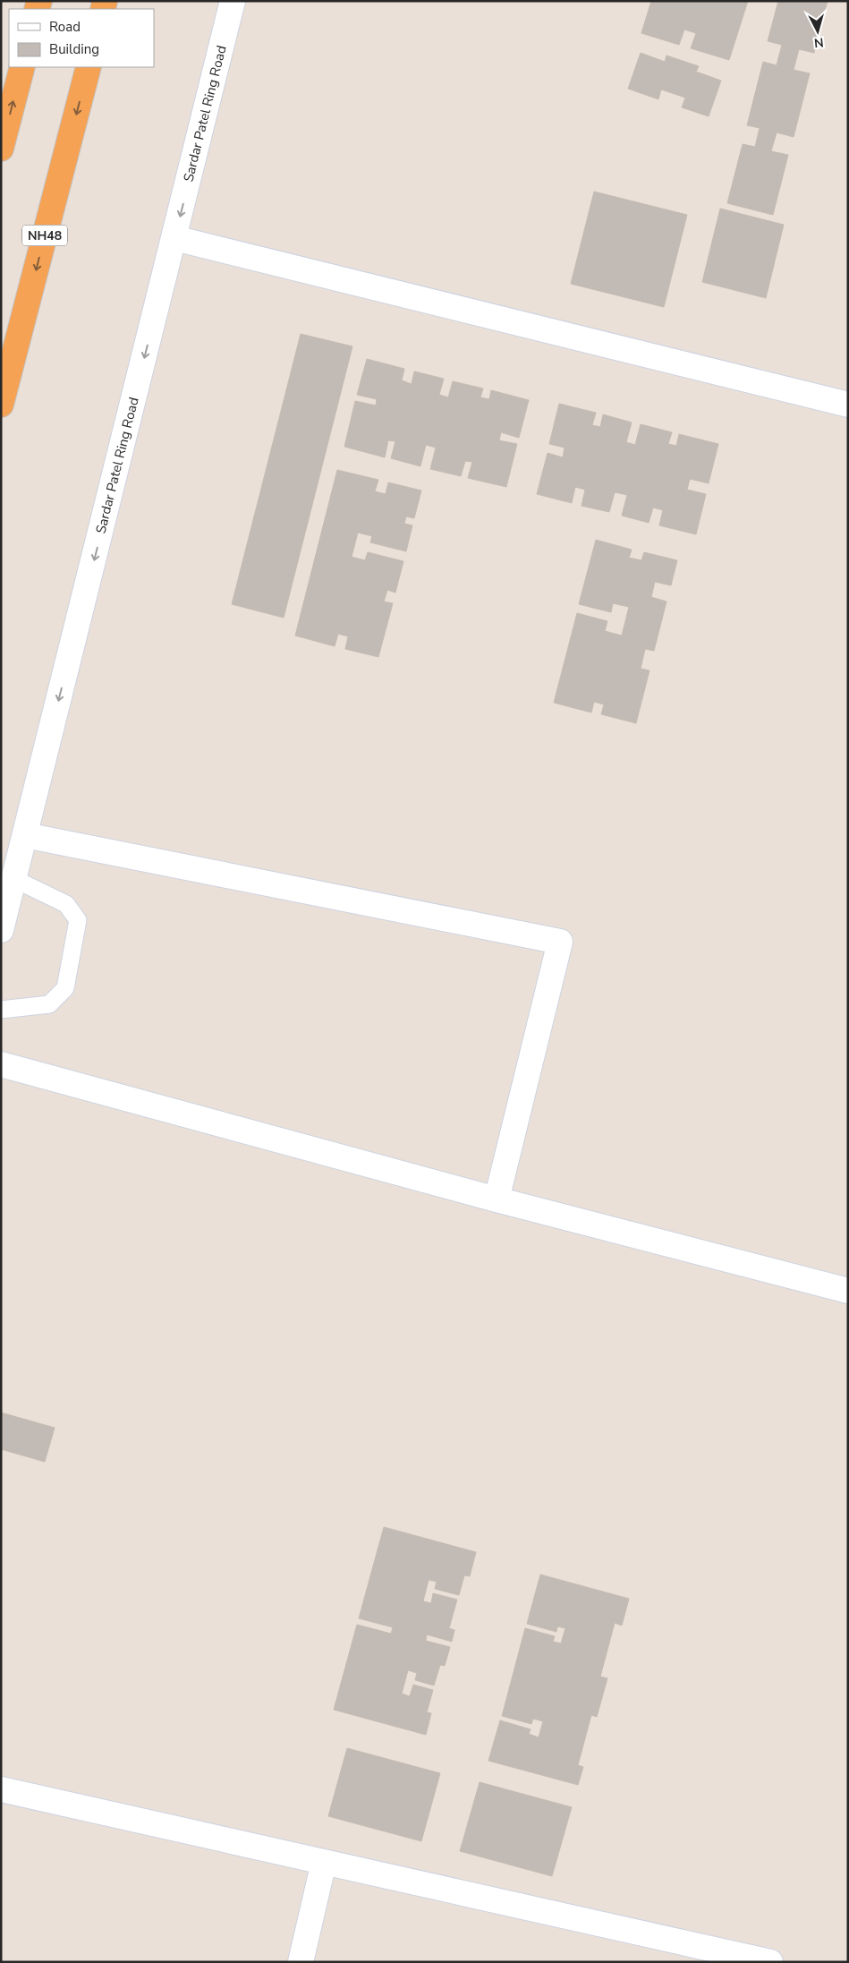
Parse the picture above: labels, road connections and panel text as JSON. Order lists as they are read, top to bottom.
{
  "streets": {
    "highway": ["NH48"],
    "street": ["Sardar Patel Ring Road"]
  },
  "one_way": ["Sardar Patel Ring Road"],
  "legend": ["Road", "Building"],
  "north": "bottom"
}
